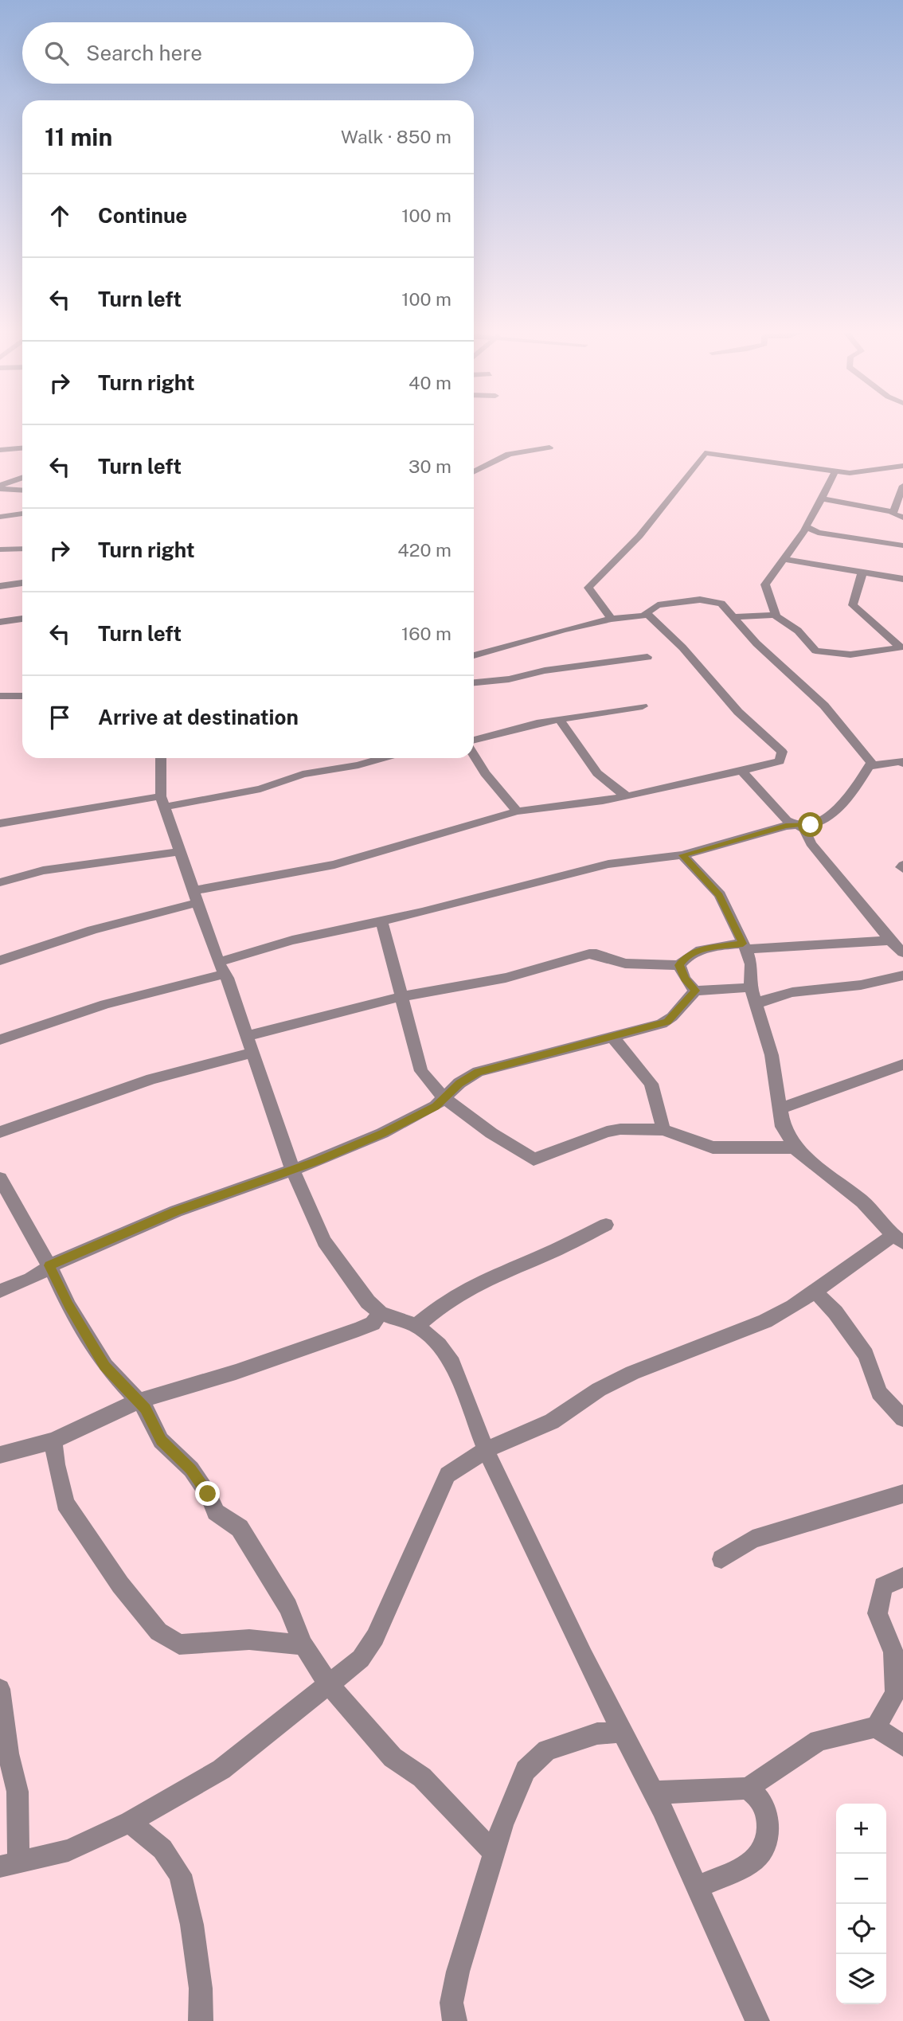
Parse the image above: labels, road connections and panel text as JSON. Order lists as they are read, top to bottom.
{
  "page": {
    "search": "Search here",
    "heading": ["11 min", "Walk · 850 m"],
    "list": [
      ["Continue", "100 m"],
      ["Turn left", "100 m"],
      ["Turn right", "40 m"],
      ["Turn left", "30 m"],
      ["Turn right", "420 m"],
      ["Turn left", "160 m"],
      "Arrive at destination"
    ],
    "map_buttons": ["+", "−"]
  }
}
